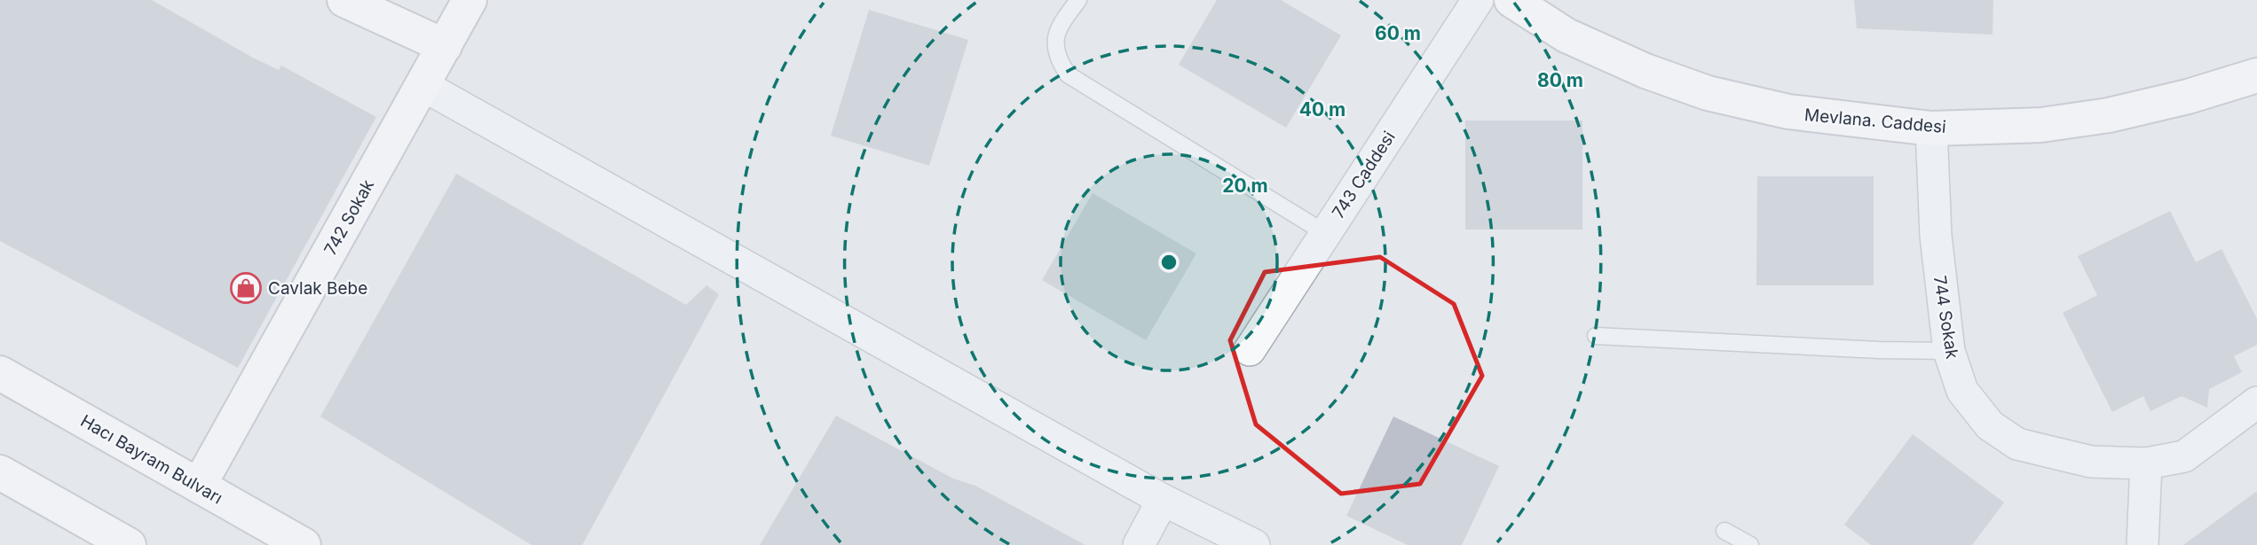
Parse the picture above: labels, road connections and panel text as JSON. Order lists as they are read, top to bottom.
{
  "streets": {
    "street": [
      "Mevlana. Caddesi",
      "743 Caddesi",
      "742 Sokak",
      "744 Sokak",
      "Hacı Bayram Bulvarı"
    ]
  },
  "crossings": [
    ["Mevlana. Caddesi", "744 Sokak"],
    ["742 Sokak", "Hacı Bayram Bulvarı"]
  ],
  "places": {
    "shop": ["Cavlak Bebe"]
  },
  "rings": [
    "60 m",
    "80 m",
    "40 m",
    "20 m"
  ]
}
